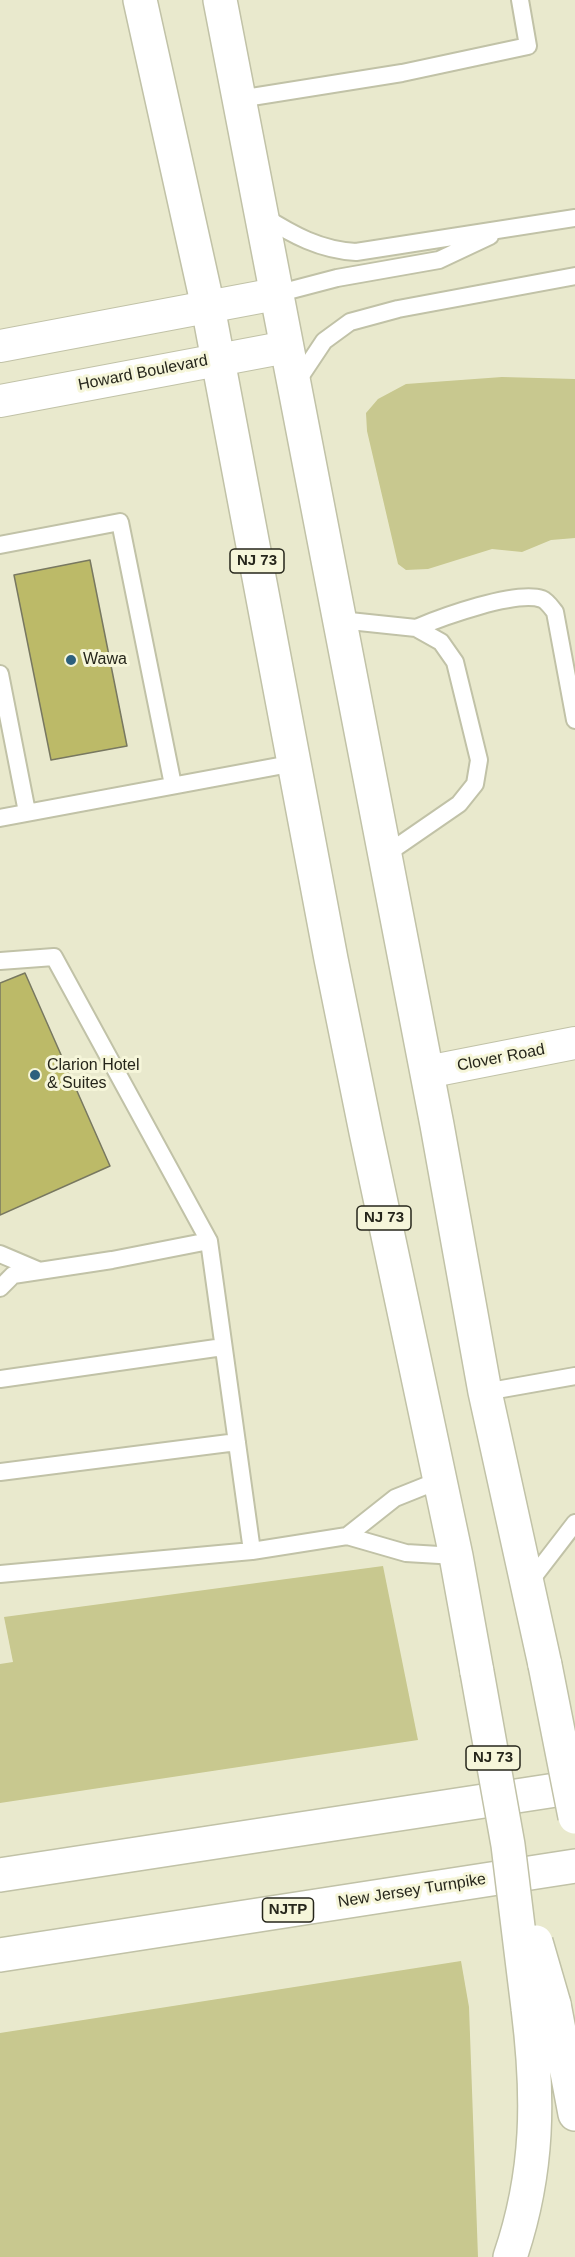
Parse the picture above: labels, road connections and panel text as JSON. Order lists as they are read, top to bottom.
{
  "streets": {
    "highway": ["NJ 73", "New Jersey Turnpike", "NJTP"],
    "street": ["Howard Boulevard", "Clover Road"]
  },
  "crossings": [
    ["Howard Boulevard", "NJ 73"]
  ],
  "places": ["Wawa", "Clarion Hotel & Suites"]
}
